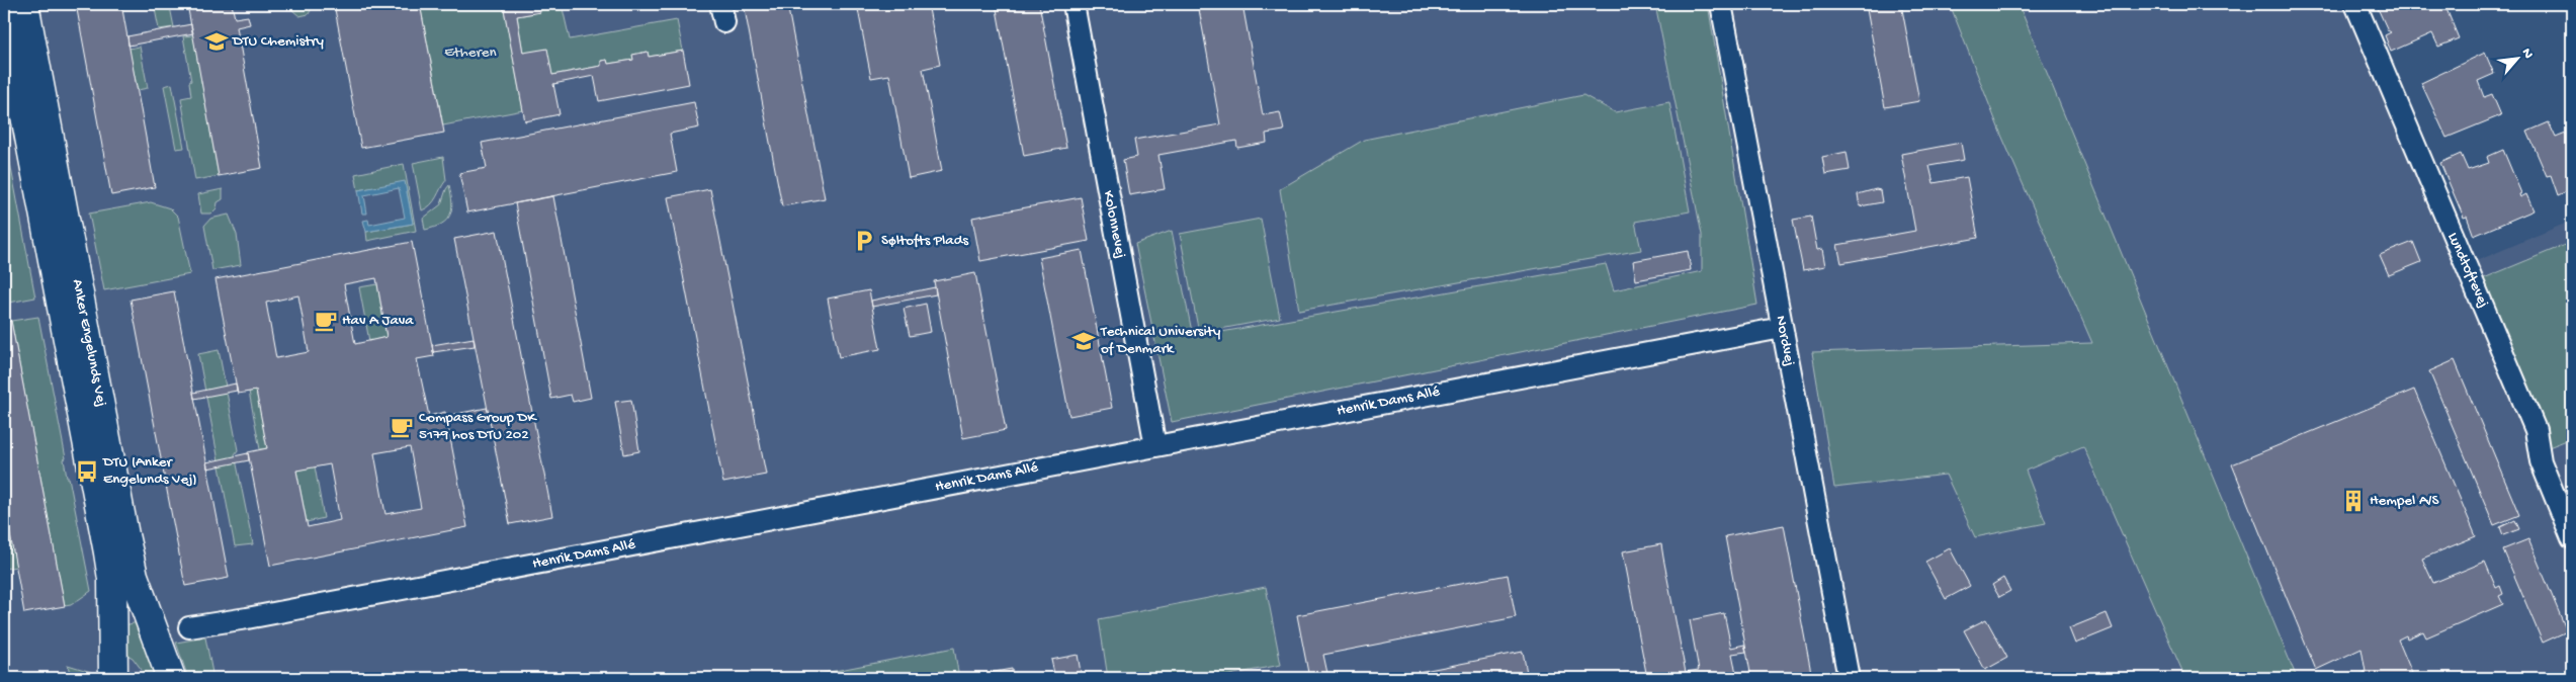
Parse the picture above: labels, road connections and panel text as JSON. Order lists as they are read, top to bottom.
{
  "streets": {
    "street": [
      "Kolonnevej",
      "Lundtoftevej",
      "Nordvej",
      "Anker Engelunds Vej",
      "Henrik Dams Allé"
    ]
  },
  "crossings": [
    ["Kolonnevej", "Henrik Dams Allé"],
    ["Nordvej", "Henrik Dams Allé"]
  ],
  "parks": ["Etheren"],
  "places": {
    "school or university": ["DTU Chemistry", "Technical University of Denmark"],
    "parking": ["Søltofts Plads"],
    "cafe": ["Hav A Java", "Compass Group DK 5179 hos DTU 202"],
    "bus stop": ["DTU (Anker Engelunds Vej)"],
    "building": ["Hempel A/S"]
  },
  "north": "top right"
}
